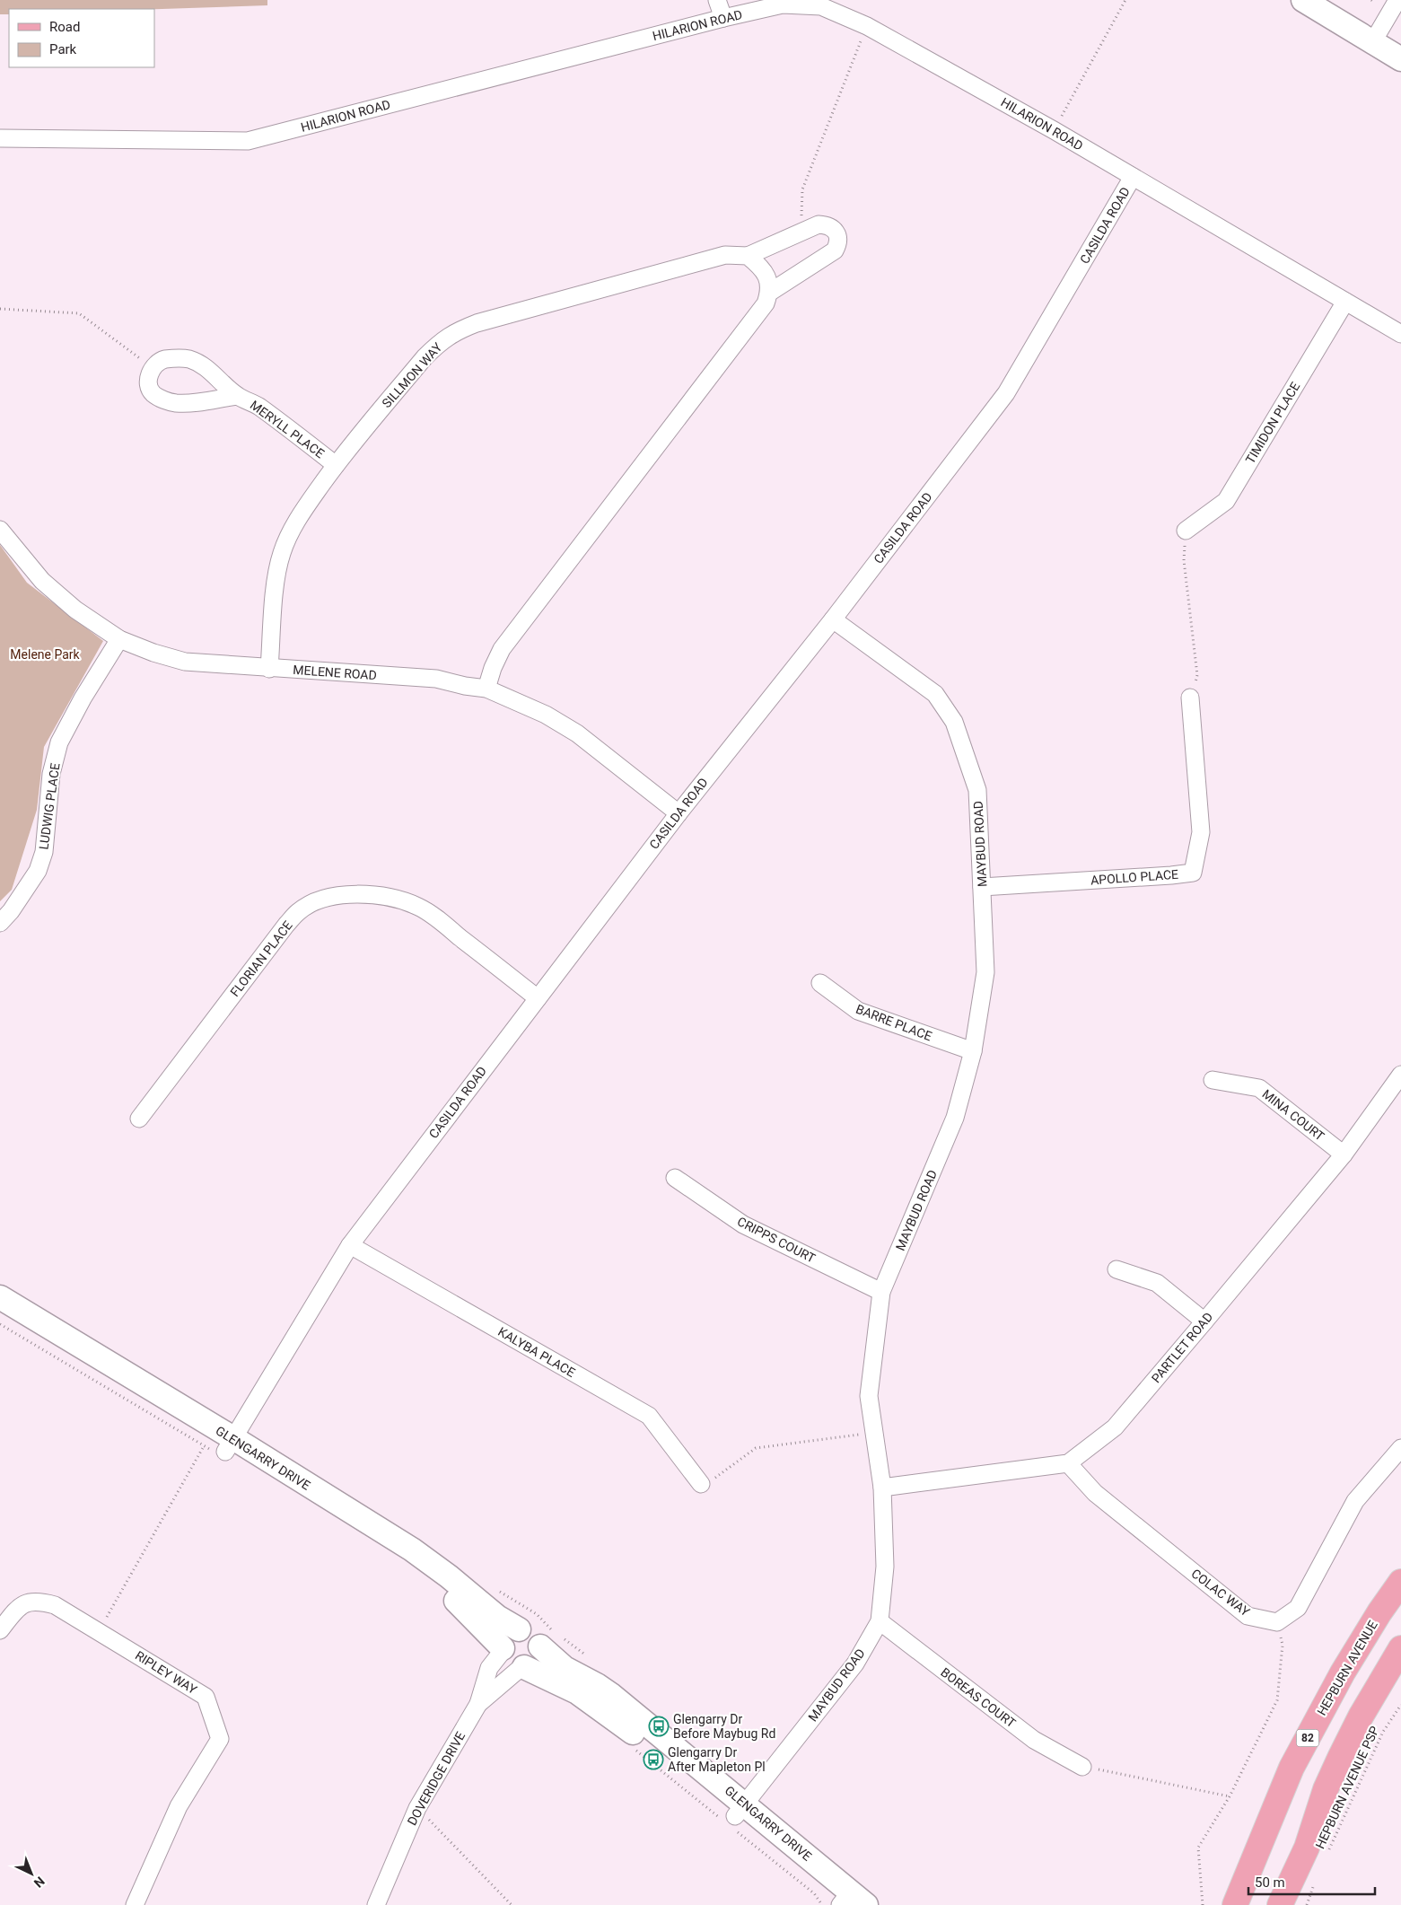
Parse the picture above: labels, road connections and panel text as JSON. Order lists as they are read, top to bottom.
{
  "streets": {
    "main road": ["GLENGARRY DRIVE", "HEPBURN AVENUE", "82"],
    "street": [
      "HILARION ROAD",
      "CASILDA ROAD",
      "SILLMON WAY",
      "TIMIDON PLACE",
      "MERYLL PLACE",
      "MELENE ROAD",
      "LUDWIG PLACE",
      "MAYBUD ROAD",
      "APOLLO PLACE",
      "FLORIAN PLACE",
      "BARRE PLACE",
      "MINA COURT",
      "CRIPPS COURT",
      "PARTLET ROAD",
      "KALYBA PLACE",
      "COLAC WAY",
      "RIPLEY WAY",
      "BOREAS COURT",
      "DOVERIDGE DRIVE"
    ],
    "path": ["HEPBURN AVENUE PSP"]
  },
  "crossings": [
    ["HILARION ROAD", "CASILDA ROAD"],
    ["HILARION ROAD", "TIMIDON PLACE"],
    ["CASILDA ROAD", "MELENE ROAD"],
    ["CASILDA ROAD", "MAYBUD ROAD"],
    ["CASILDA ROAD", "FLORIAN PLACE"],
    ["CASILDA ROAD", "KALYBA PLACE"],
    ["CASILDA ROAD", "GLENGARRY DRIVE"],
    ["SILLMON WAY", "MERYLL PLACE"],
    ["SILLMON WAY", "MELENE ROAD"],
    ["MELENE ROAD", "LUDWIG PLACE"],
    ["MAYBUD ROAD", "APOLLO PLACE"],
    ["MAYBUD ROAD", "BARRE PLACE"],
    ["MAYBUD ROAD", "CRIPPS COURT"],
    ["MAYBUD ROAD", "GLENGARRY DRIVE"],
    ["MAYBUD ROAD", "BOREAS COURT"],
    ["MINA COURT", "PARTLET ROAD"],
    ["PARTLET ROAD", "COLAC WAY"],
    ["GLENGARRY DRIVE", "DOVERIDGE DRIVE"]
  ],
  "parks": ["Melene Park"],
  "places": {
    "bus stop": ["Glengarry Dr Before Maybug Rd", "Glengarry Dr After Mapleton Pl"]
  },
  "legend": ["Road", "Park"],
  "scale_bar": "50 m",
  "north": "bottom right"
}
